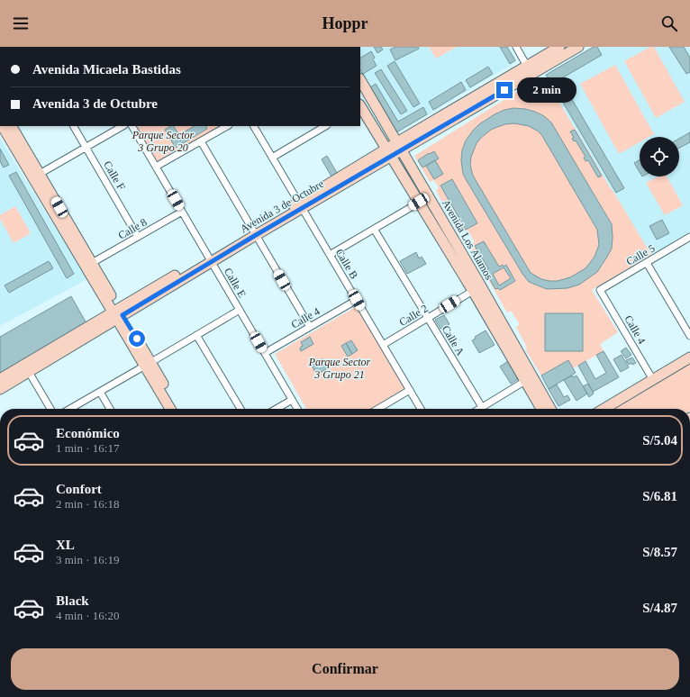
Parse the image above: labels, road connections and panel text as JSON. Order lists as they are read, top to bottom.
{
  "streets": {
    "street": [
      "Calle F",
      "Avenida 3 de Octubre",
      "Calle 8",
      "Avenida Los Alamos",
      "Calle 5",
      "Calle B",
      "Calle E",
      "Calle 2",
      "Calle 4",
      "Calle A"
    ]
  },
  "crossings": [
    ["Calle F", "Calle 8"],
    ["Avenida 3 de Octubre", "Avenida Los Alamos"],
    ["Avenida 3 de Octubre", "Calle B"],
    ["Avenida 3 de Octubre", "Calle E"],
    ["Calle 8", "Calle E"],
    ["Avenida Los Alamos", "Calle 2"],
    ["Calle 5", "Calle 4"],
    ["Calle B", "Calle 2"],
    ["Calle B", "Calle 4"],
    ["Calle E", "Calle 4"],
    ["Calle 2", "Calle A"]
  ],
  "parks": ["Parque Sector 3 Grupo 20", "Parque Sector 3 Grupo 21"],
  "page": {
    "header": "Hoppr",
    "banner": ["Avenida Micaela Bastidas", "Avenida 3 de Octubre"],
    "bubble": "2 min",
    "list": [
      {
        "name": "Económico",
        "note": "1 min · 16:17",
        "value": "S/5.04"
      },
      {
        "name": "Confort",
        "note": "2 min · 16:18",
        "value": "S/6.81"
      },
      {
        "name": "XL",
        "note": "3 min · 16:19",
        "value": "S/8.57"
      },
      {
        "name": "Black",
        "note": "4 min · 16:20",
        "value": "S/4.87"
      }
    ],
    "buttons": "Confirmar"
  }
}
